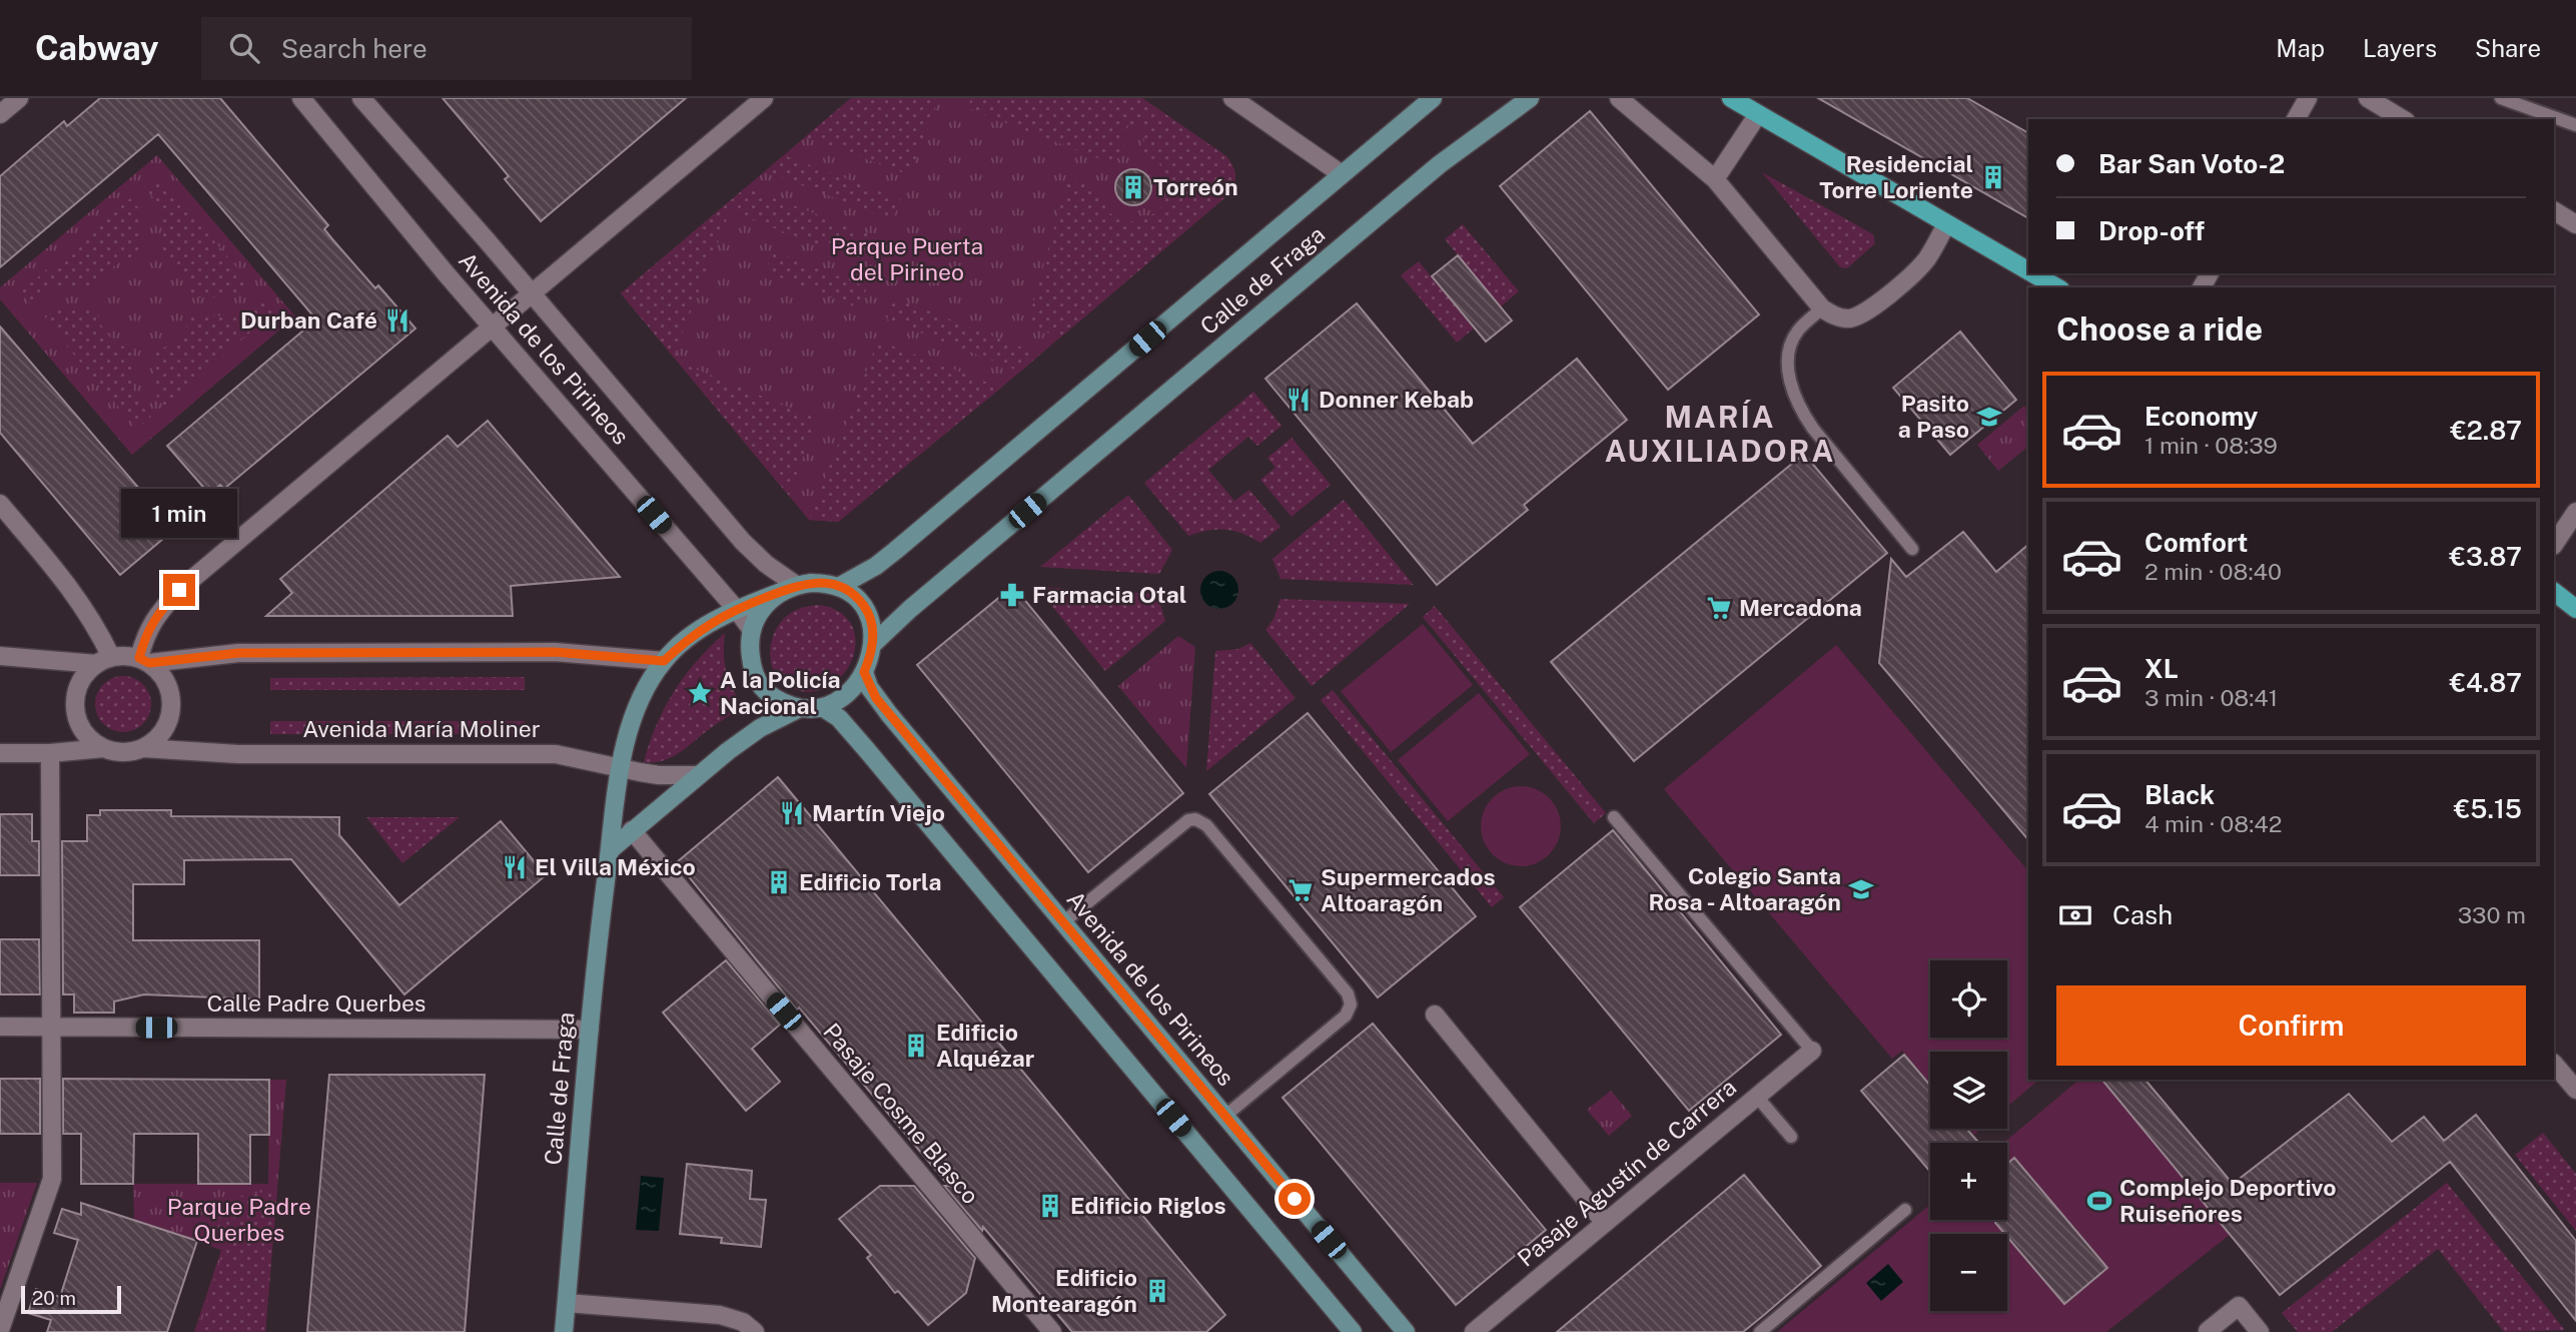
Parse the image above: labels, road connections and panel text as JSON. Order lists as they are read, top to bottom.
{
  "streets": {
    "main road": ["Calle de Fraga", "Avenida de los Pirineos"],
    "street": [
      "Avenida María Moliner",
      "Calle Padre Querbes",
      "Pasaje Cosme Blasco",
      "Pasaje Agustín de Carrera"
    ]
  },
  "crossings": [
    ["Calle de Fraga", "Avenida de los Pirineos"],
    ["Calle de Fraga", "Avenida María Moliner"],
    ["Calle de Fraga", "Calle Padre Querbes"]
  ],
  "districts": ["MARÍA AUXILIADORA"],
  "parks": ["Parque Puerta del Pirineo", "Parque Padre Querbes"],
  "places": {
    "building": [
      "Residencial Torre Loriente",
      "Torreón",
      "Edificio Torla",
      "Edificio Alquézar",
      "Edificio Riglos",
      "Edificio Montearagón"
    ],
    "restaurant": [
      "Durban Café",
      "Donner Kebab",
      "Martín Viejo",
      "El Villa México"
    ],
    "school or university": ["Pasito a Paso", "Colegio Santa Rosa - Altoaragón"],
    "pharmacy": ["Farmacia Otal"],
    "supermarket": ["Mercadona", "Supermercados Altoaragón"],
    "place": ["A la Policía Nacional"],
    "sports": ["Complejo Deportivo Ruiseñores"]
  },
  "scale_bar": "20 m",
  "page": {
    "header": "Cabway",
    "search": "Search here",
    "nav": ["Map", "Layers", "Share"],
    "banner": ["Bar San Voto-2", "Drop-off"],
    "heading": "Choose a ride",
    "list": [
      {
        "name": "Economy",
        "note": "1 min · 08:39",
        "value": "€2.87"
      },
      {
        "name": "Comfort",
        "note": "2 min · 08:40",
        "value": "€3.87"
      },
      {
        "name": "XL",
        "note": "3 min · 08:41",
        "value": "€4.87"
      },
      {
        "name": "Black",
        "note": "4 min · 08:42",
        "value": "€5.15"
      }
    ],
    "bubble": "1 min",
    "pay": ["Cash", "330 m"],
    "map_buttons": ["+", "−"],
    "buttons": "Confirm",
    "scale": "20 m"
  }
}
